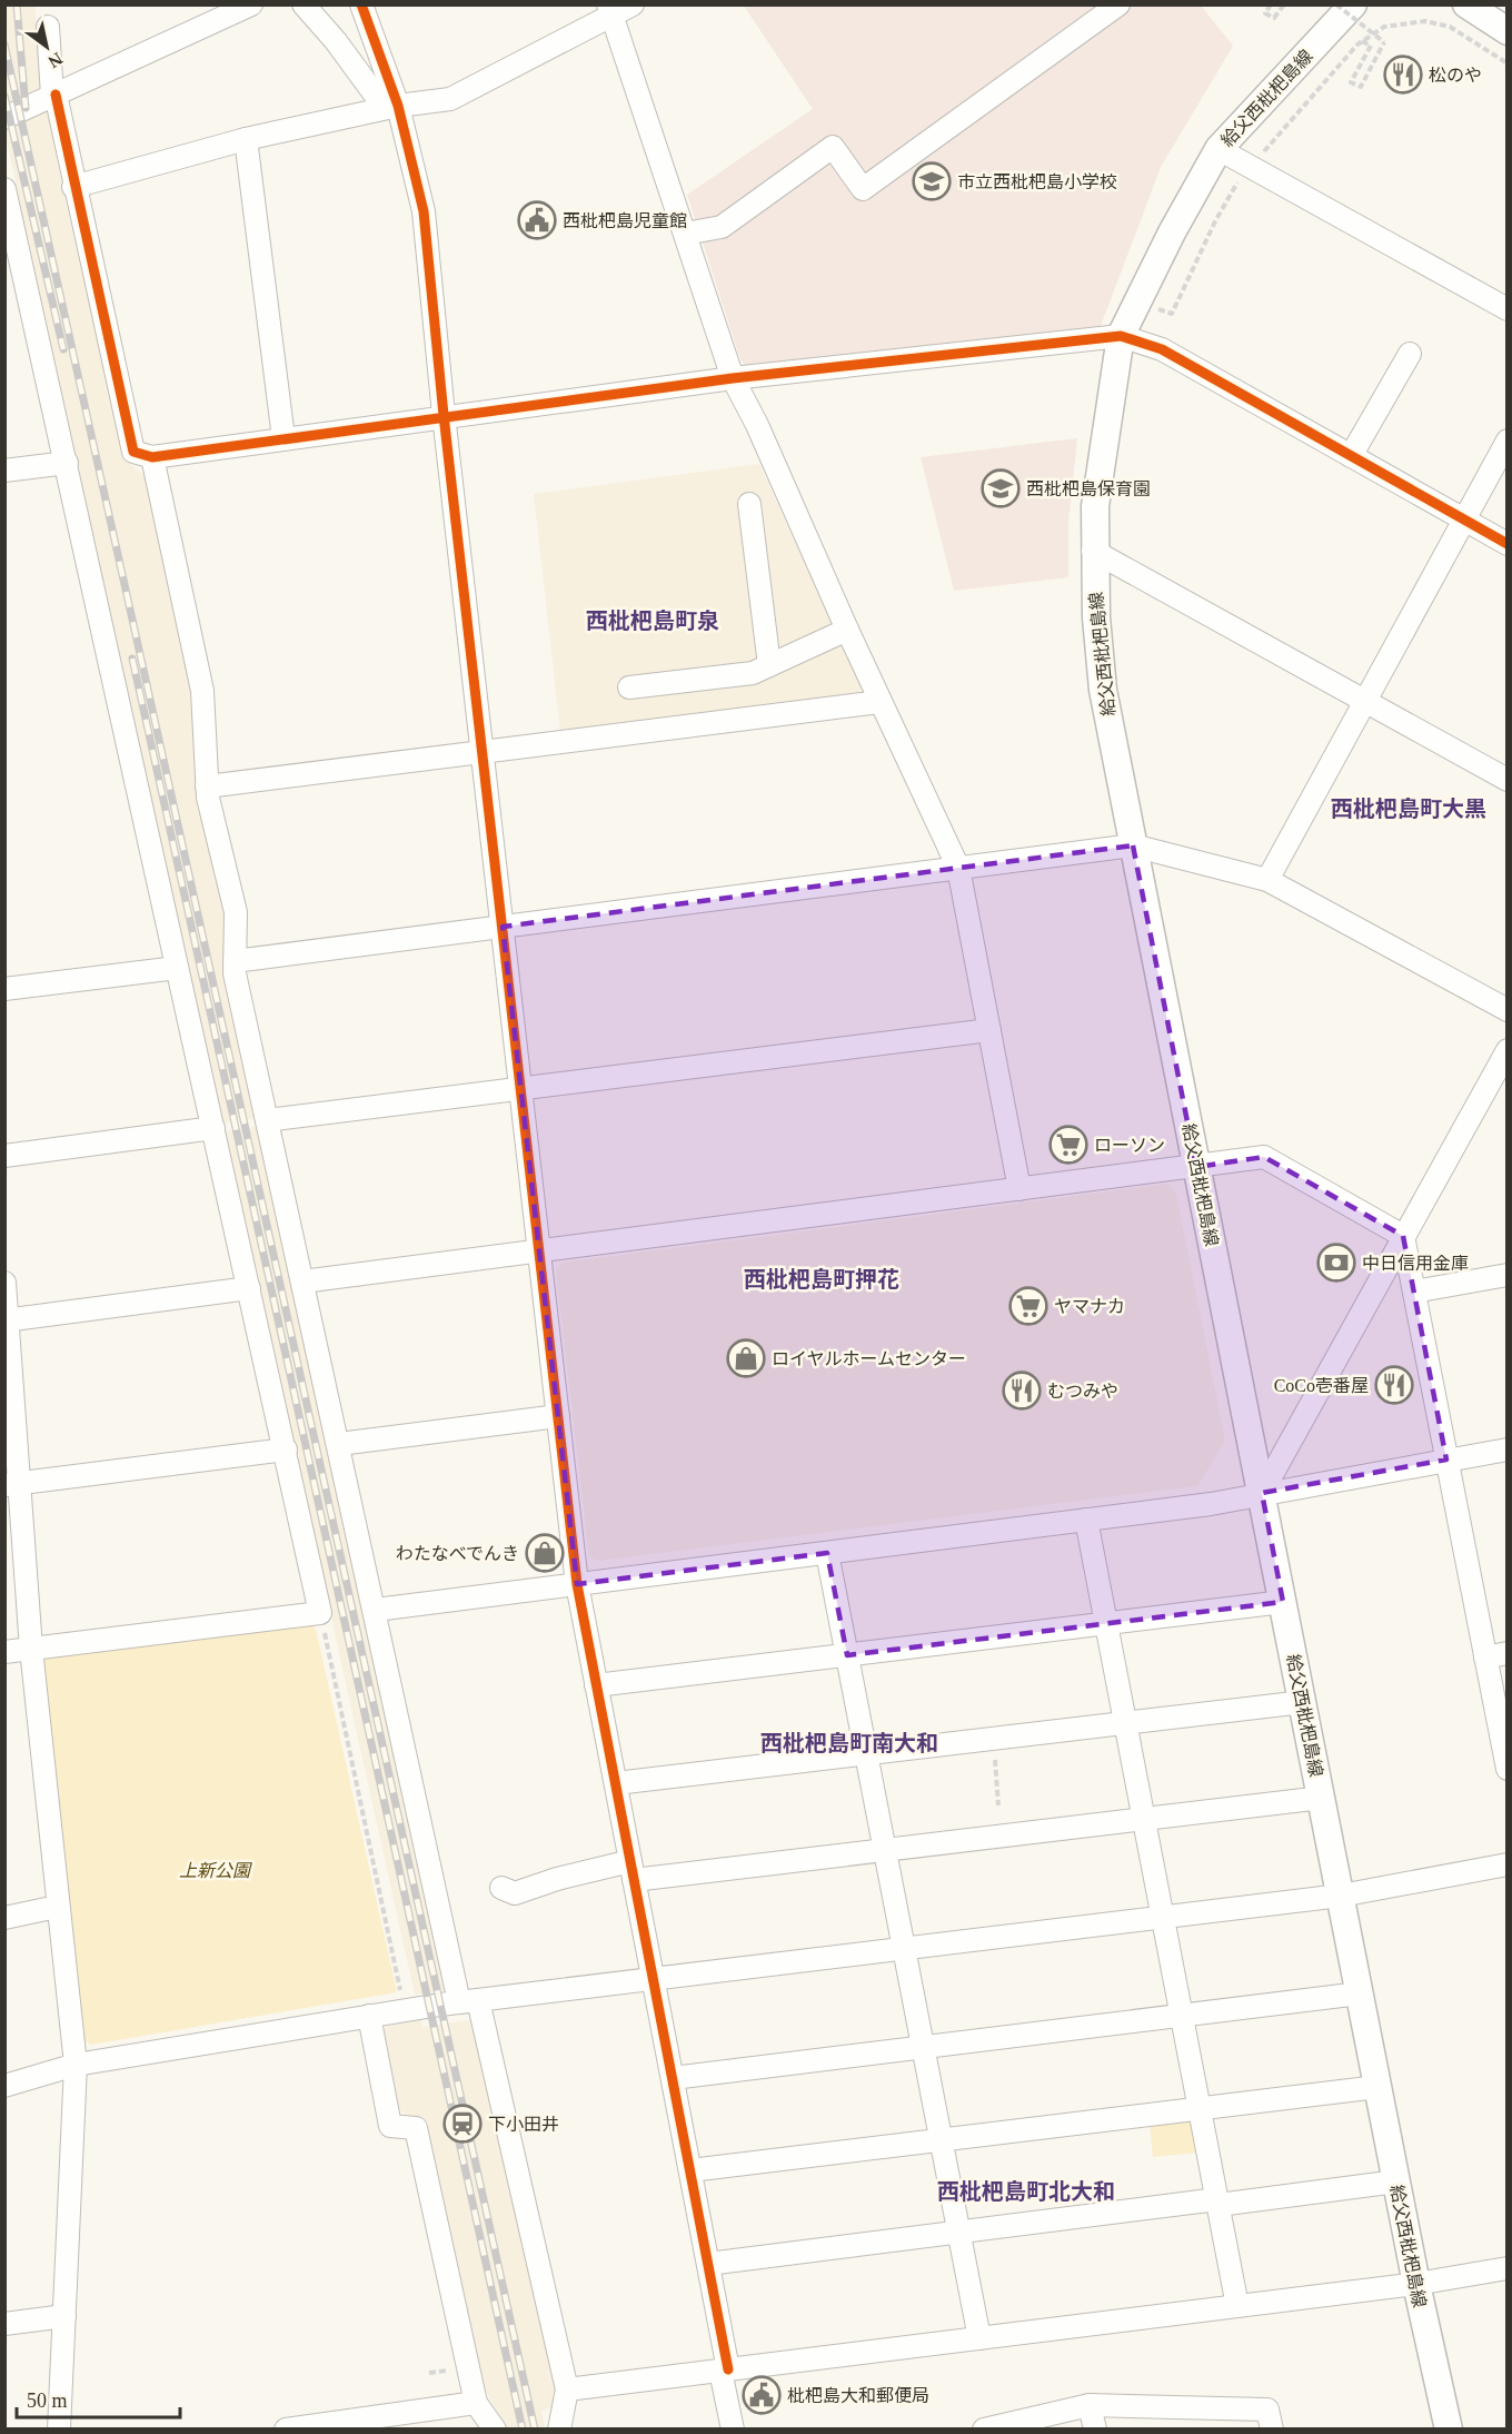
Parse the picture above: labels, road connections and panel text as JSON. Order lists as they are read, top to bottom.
{
  "streets": {
    "main road": ["給父西枇杷島線"]
  },
  "districts": [
    "西枇杷島町泉",
    "西枇杷島町大黒",
    "西枇杷島町押花",
    "西枇杷島町南大和",
    "西枇杷島町北大和"
  ],
  "parks": ["上新公園"],
  "places": {
    "restaurant": ["松のや", "CoCo壱番屋", "むつみや"],
    "school or university": ["市立西枇杷島小学校", "西枇杷島保育園"],
    "public building": ["西枇杷島児童館", "枇杷島大和郵便局"],
    "supermarket": ["ローソン", "ヤマナカ"],
    "bank": ["中日信用金庫"],
    "shop": ["ロイヤルホームセンター", "わたなべでんき"],
    "station": ["下小田井"]
  },
  "scale_bar": "50 m",
  "north": "bottom right"
}
